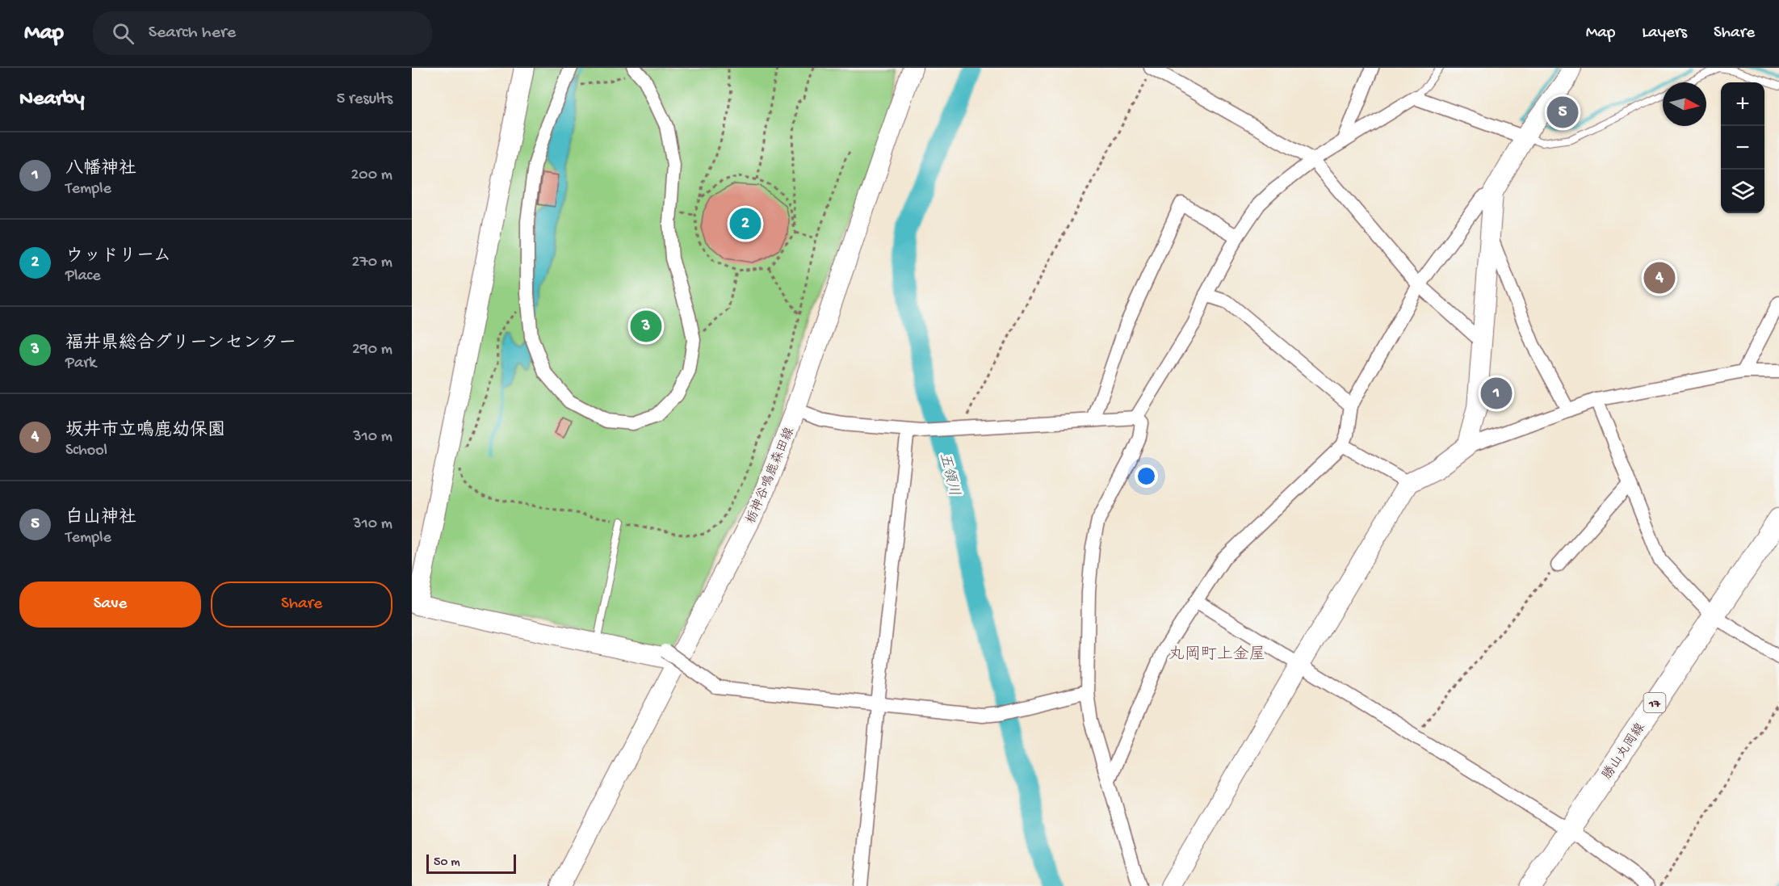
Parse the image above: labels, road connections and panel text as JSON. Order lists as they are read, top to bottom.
{
  "streets": {
    "main road": ["17", "勝山丸岡線"],
    "street": ["栃神谷鳴鹿森田線"]
  },
  "districts": ["丸岡町上金屋"],
  "water": ["五領川"],
  "scale_bar": "50 m",
  "north": "right",
  "page": {
    "header": "Map",
    "search": "Search here",
    "nav": ["Map", "Layers", "Share"],
    "heading": ["Nearby", "5 results"],
    "map_buttons": ["+", "−"],
    "pins": [
      "5",
      "2",
      "4",
      "3",
      "1"
    ],
    "list": [
      {
        "mark": "1",
        "name": "八幡神社",
        "note": "Temple",
        "value": "200 m"
      },
      {
        "mark": "2",
        "name": "ウッドリーム",
        "note": "Place",
        "value": "270 m"
      },
      {
        "mark": "3",
        "name": "福井県総合グリーンセンター",
        "note": "Park",
        "value": "290 m"
      },
      {
        "mark": "4",
        "name": "坂井市立鳴鹿幼保園",
        "note": "School",
        "value": "310 m"
      },
      {
        "mark": "5",
        "name": "白山神社",
        "note": "Temple",
        "value": "310 m"
      }
    ],
    "buttons": ["Save", "Share"],
    "scale": "50 m"
  }
}
